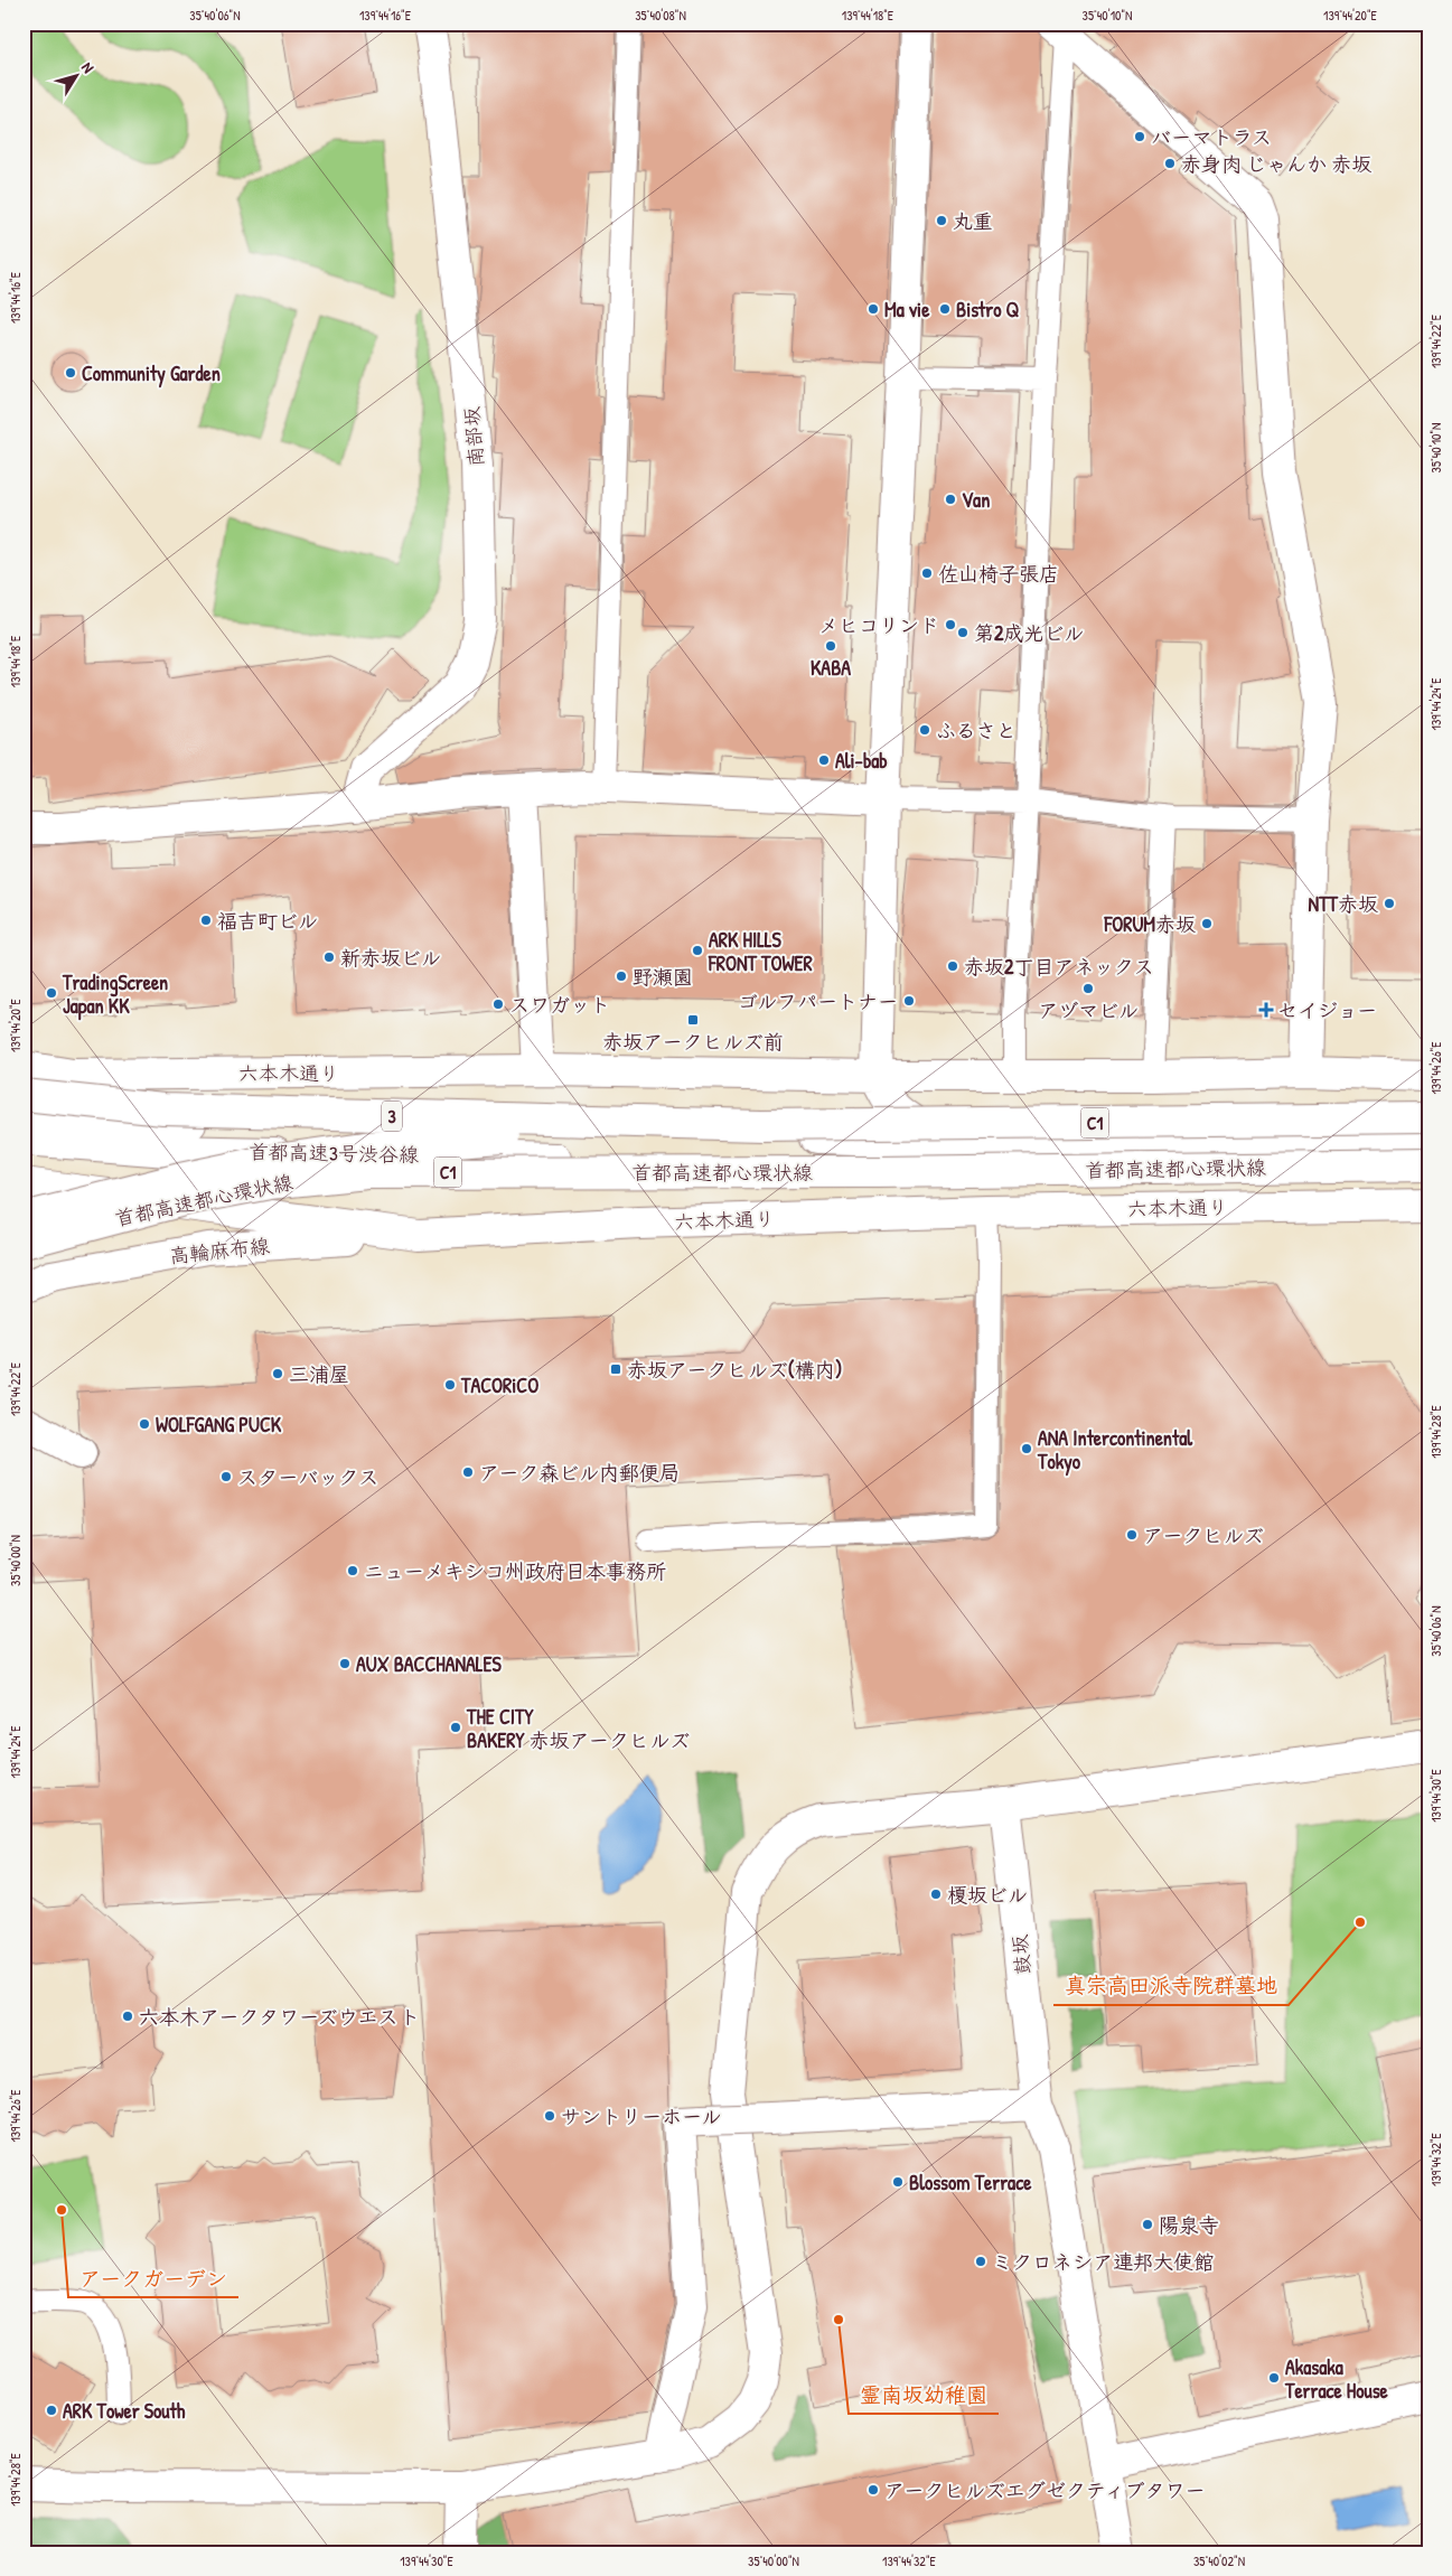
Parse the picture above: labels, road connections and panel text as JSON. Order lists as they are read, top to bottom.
{
  "streets": {
    "main road": [
      "南部坂",
      "六本木通り",
      "3",
      "C1",
      "首都高速3号渋谷線",
      "首都高速都心環状線",
      "高輪麻布線",
      "鼓坂"
    ]
  },
  "crossings": [
    ["六本木通り", "高輪麻布線"],
    ["首都高速3号渋谷線", "首都高速都心環状線"]
  ],
  "places": {
    "other": [
      "バーマトラス",
      "赤身肉 じゃんか 赤坂",
      "丸重",
      "Ma vie",
      "Bistro Q",
      "Community Garden",
      "Van",
      "佐山椅子張店",
      "メヒコリンド",
      "第2成光ビル",
      "KABA",
      "ふるさと",
      "Ali-bab",
      "NTT赤坂",
      "福吉町ビル",
      "FORUM赤坂",
      "ARK HILLS FRONT TOWER",
      "新赤坂ビル",
      "赤坂2丁目アネックス",
      "野瀬園",
      "アヅマビル",
      "TradingScreen Japan KK",
      "ゴルフパートナー",
      "スワガット",
      "三浦屋",
      "TACORiCO",
      "WOLFGANG PUCK",
      "ANA Intercontinental Tokyo",
      "アーク森ビル内郵便局",
      "スターバックス",
      "アークヒルズ",
      "ニューメキシコ州政府日本事務所",
      "AUX BACCHANALES",
      "THE CITY BAKERY 赤坂アークヒルズ",
      "榎坂ビル",
      "真宗高田派寺院群墓地",
      "六本木アークタワーズウエスト",
      "サントリーホール",
      "Blossom Terrace",
      "アークガーデン",
      "陽泉寺",
      "ミクロネシア連邦大使館",
      "霊南坂幼稚園",
      "Akasaka Terrace House",
      "ARK Tower South",
      "アークヒルズエグゼクティブタワー"
    ],
    "health": ["セイジョー"],
    "transit": ["赤坂アークヒルズ前", "赤坂アークヒルズ(構内)"]
  },
  "north": "top right",
  "coordinates": [
    "35°40'06\"N",
    "139°44'16\"E",
    "35°40'08\"N",
    "139°44'18\"E",
    "35°40'10\"N",
    "139°44'20\"E",
    "139°44'22\"E",
    "139°44'24\"E",
    "139°44'26\"E",
    "139°44'28\"E",
    "35°40'00\"N",
    "139°44'30\"E",
    "139°44'32\"E",
    "35°40'02\"N"
  ]
}
